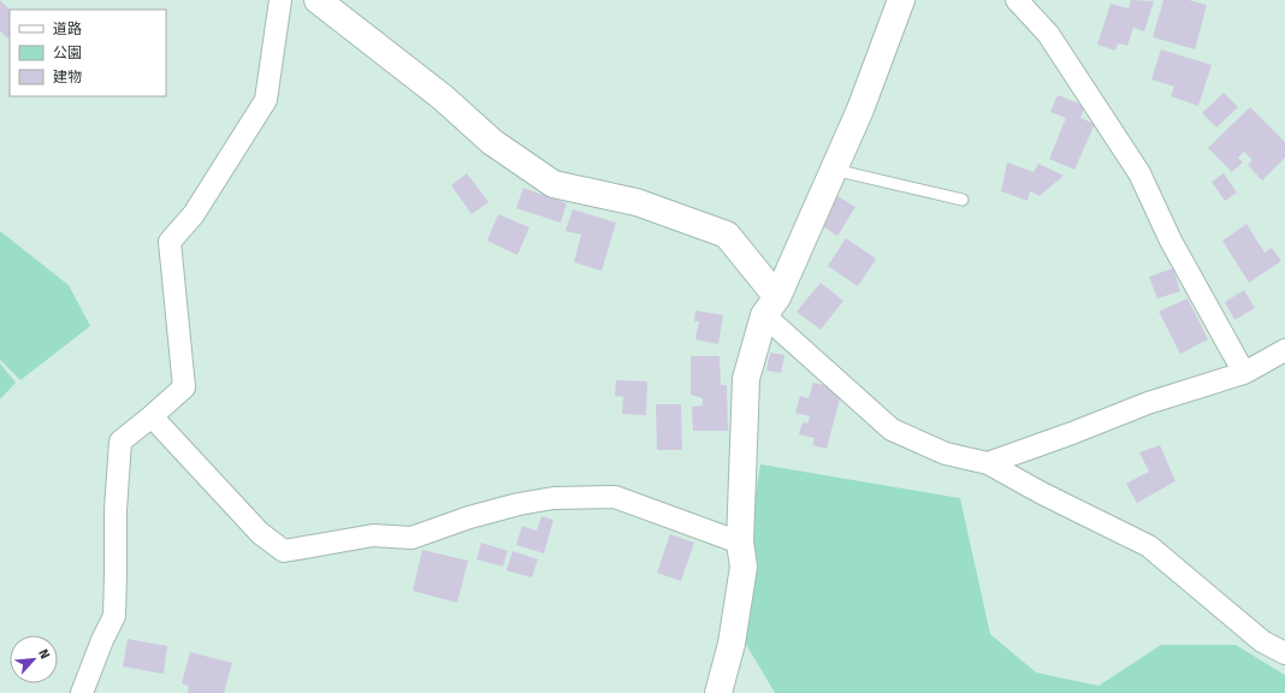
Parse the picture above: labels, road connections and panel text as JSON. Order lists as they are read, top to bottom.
{
  "legend": ["道路", "公園", "建物"],
  "north": "top right"
}
